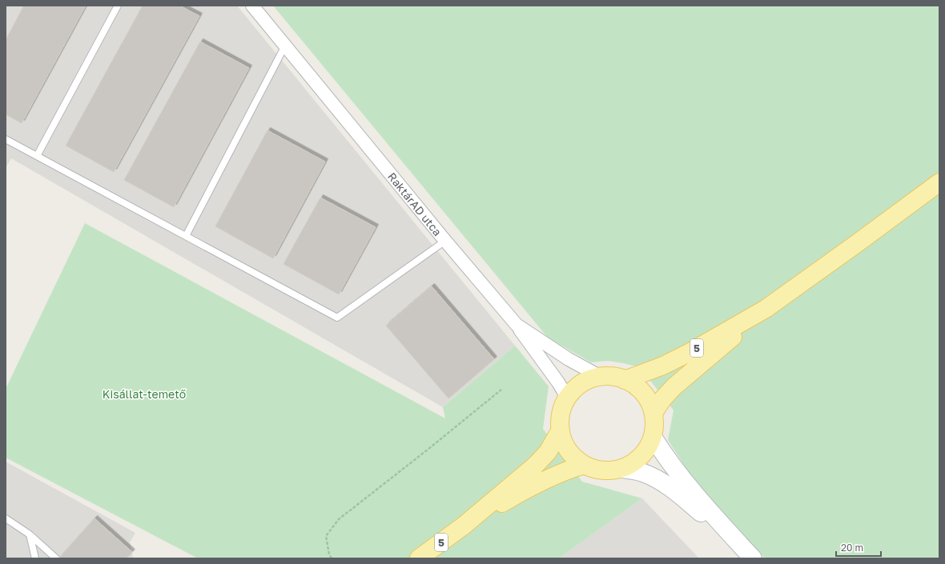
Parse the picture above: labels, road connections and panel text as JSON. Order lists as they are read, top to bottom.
{
  "streets": {
    "main road": ["5"],
    "street": ["RaktárAD utca"]
  },
  "crossings": [
    ["RaktárAD utca", "5"]
  ],
  "parks": ["Kisállat-temető"],
  "scale_bar": "20 m"
}
